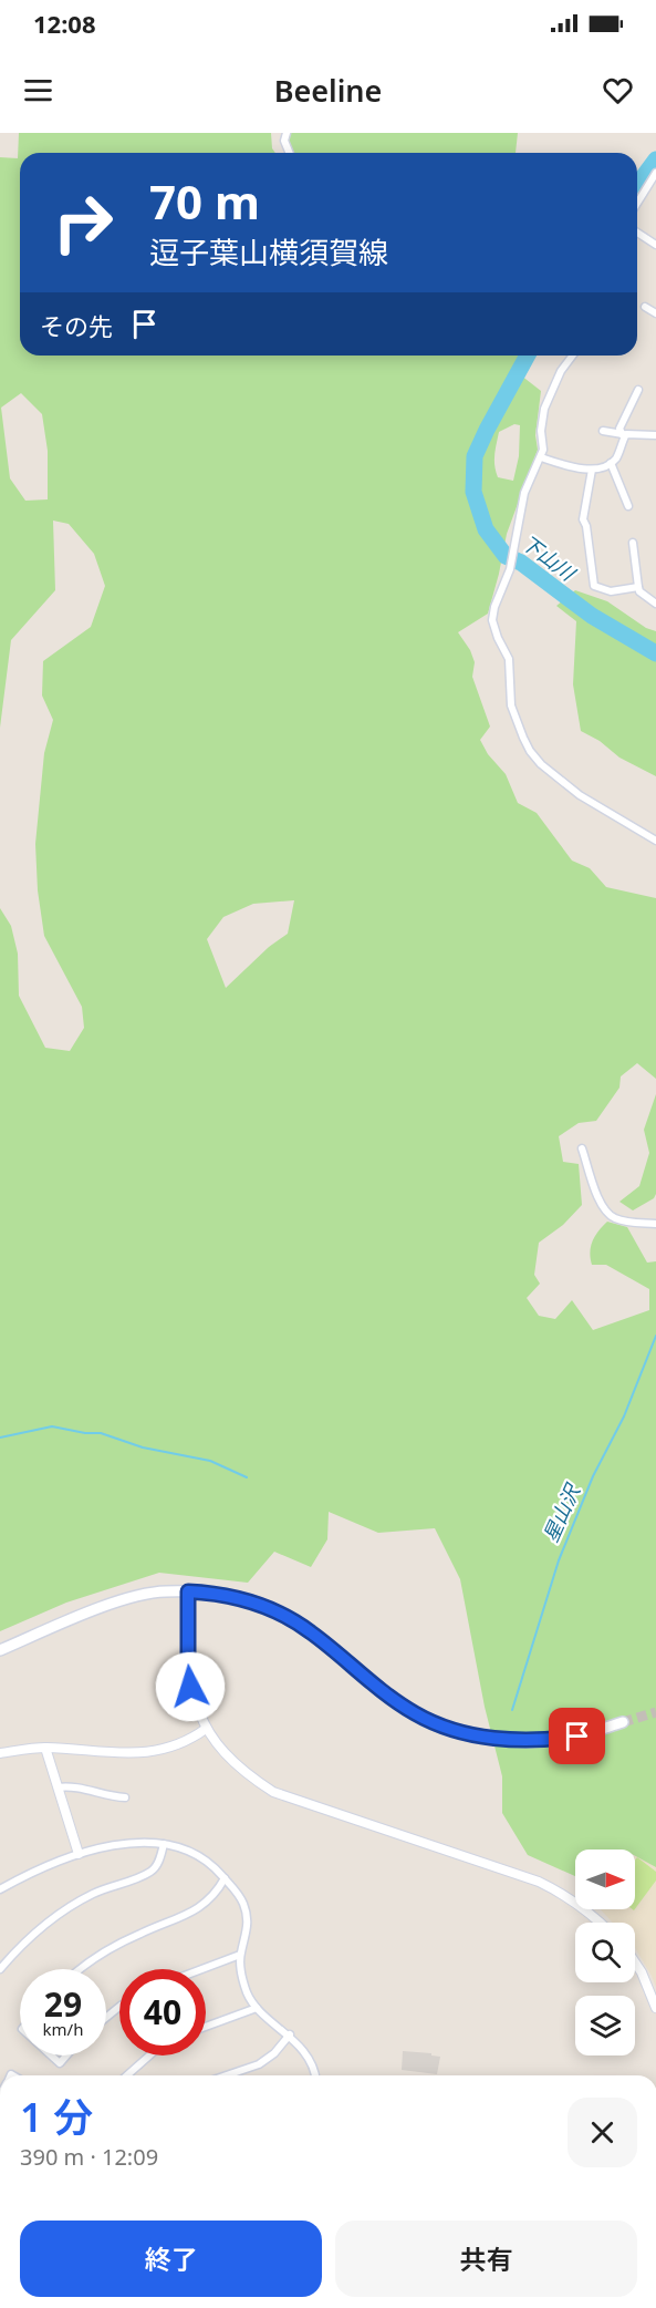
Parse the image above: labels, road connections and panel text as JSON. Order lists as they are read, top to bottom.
{
  "water": ["下山川", "星山沢"],
  "north": "right",
  "page": {
    "status": "12:08",
    "header": "Beeline",
    "turn": ["70 m", "逗子葉山横須賀線"],
    "then": "その先",
    "speed": "29 km/h",
    "limit": "40",
    "heading": ["1 分", "390 m · 12:09"],
    "buttons": ["終了", "共有"]
  }
}
